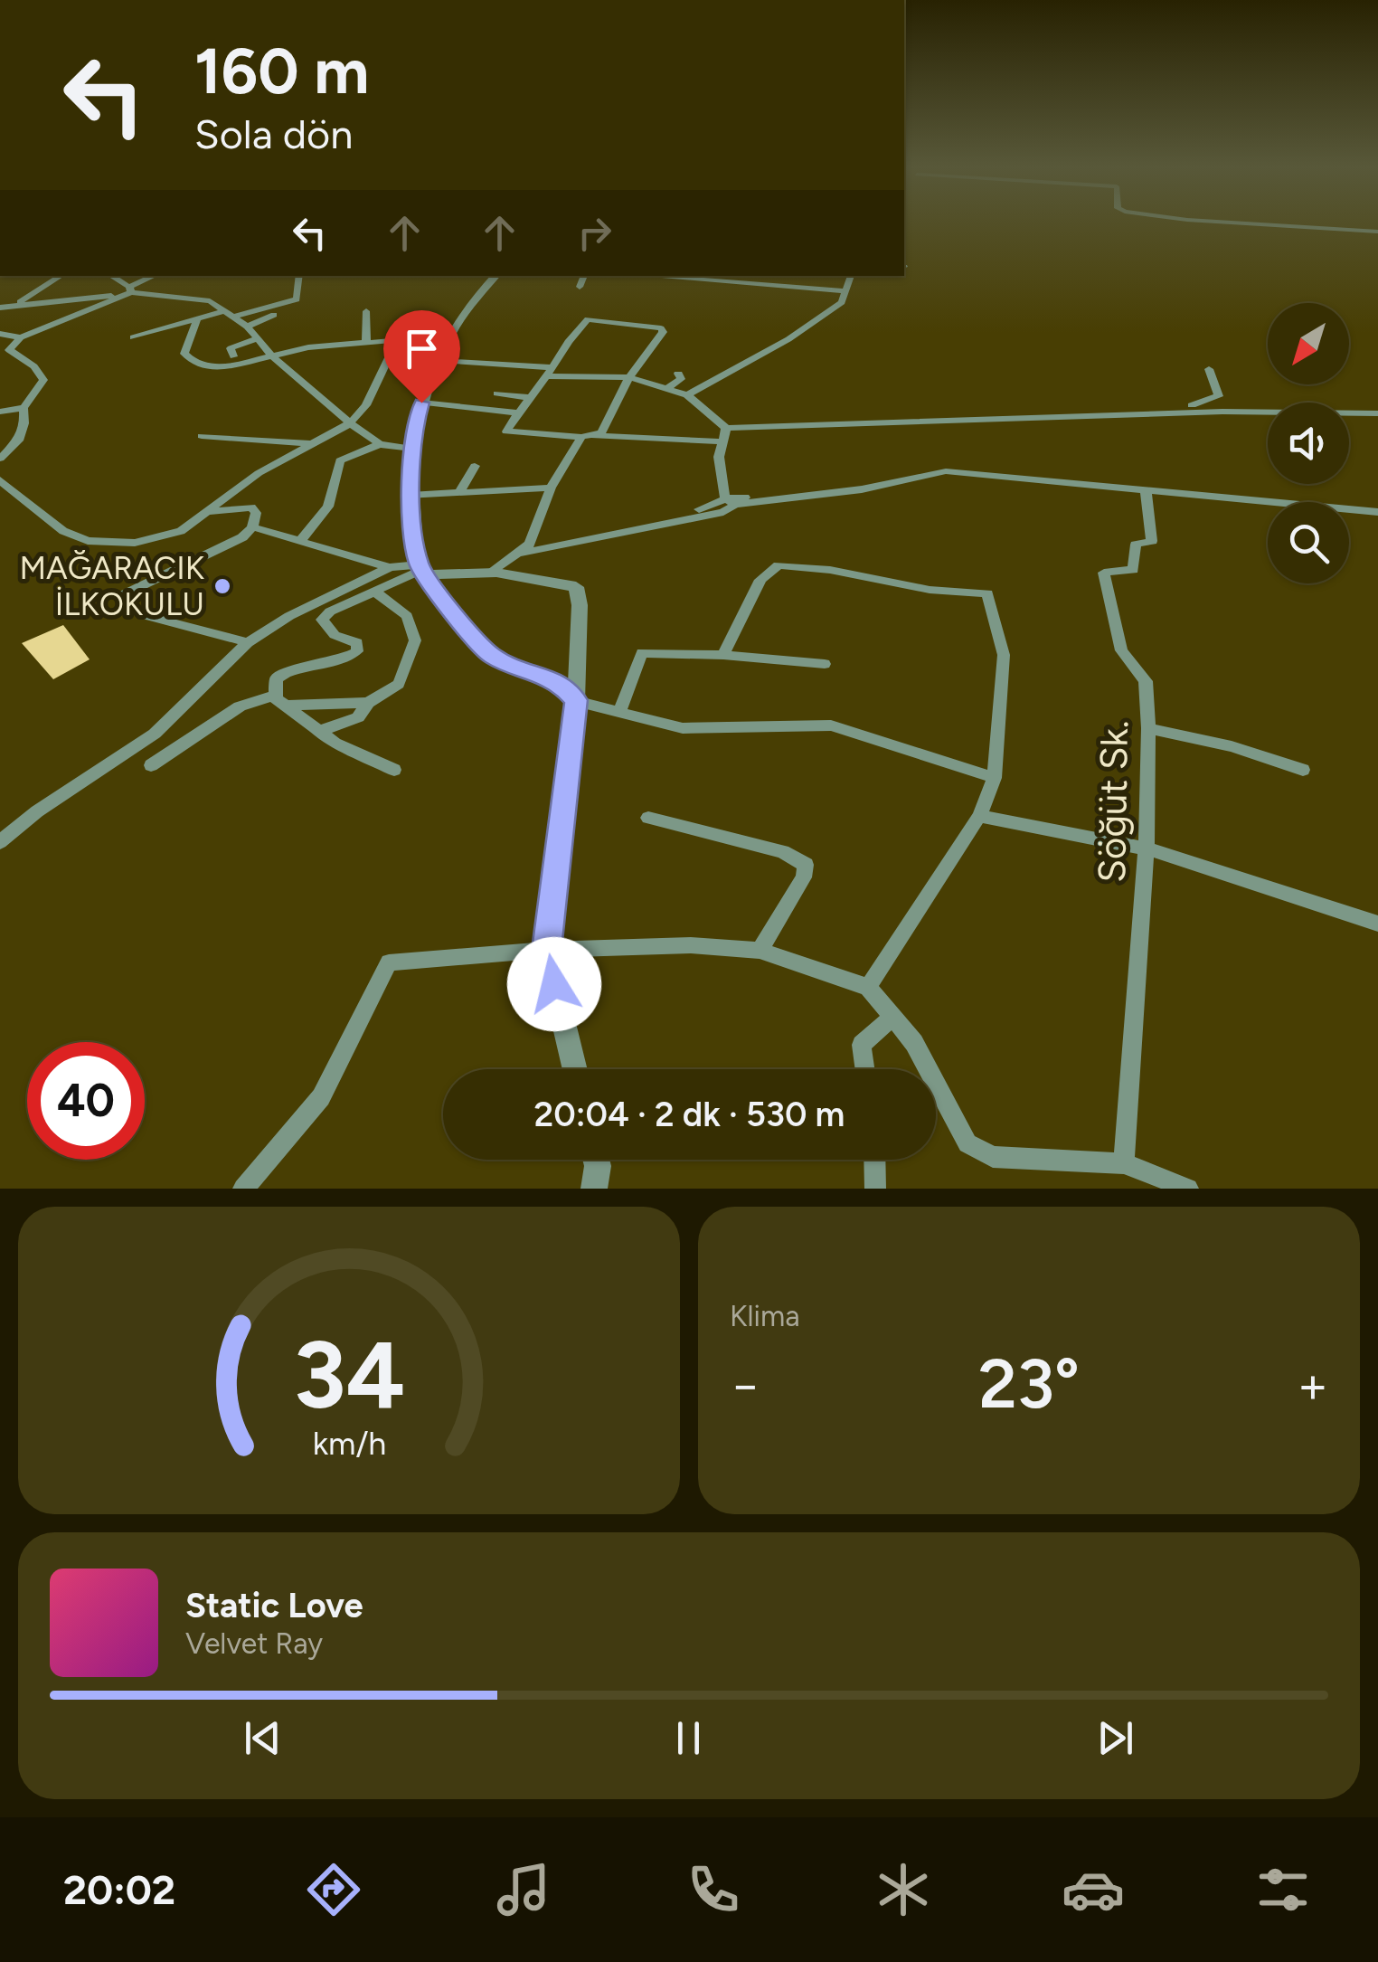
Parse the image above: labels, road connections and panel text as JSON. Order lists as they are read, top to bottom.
{
  "streets": {
    "street": ["Söğüt Sk."]
  },
  "places": ["MAĞARACIK İLKOKULU"],
  "north": "bottom left",
  "page": {
    "turn": ["160 m", "Sola dön"],
    "limit": "40",
    "trip": "20:04 · 2 dk · 530 m",
    "tile": "Klima",
    "heat": ["−", "23°", "+"],
    "song": ["Static Love", "Velvet Ray"],
    "tabs": "20:02",
    "gauge": ["34", "km/h"]
  }
}
